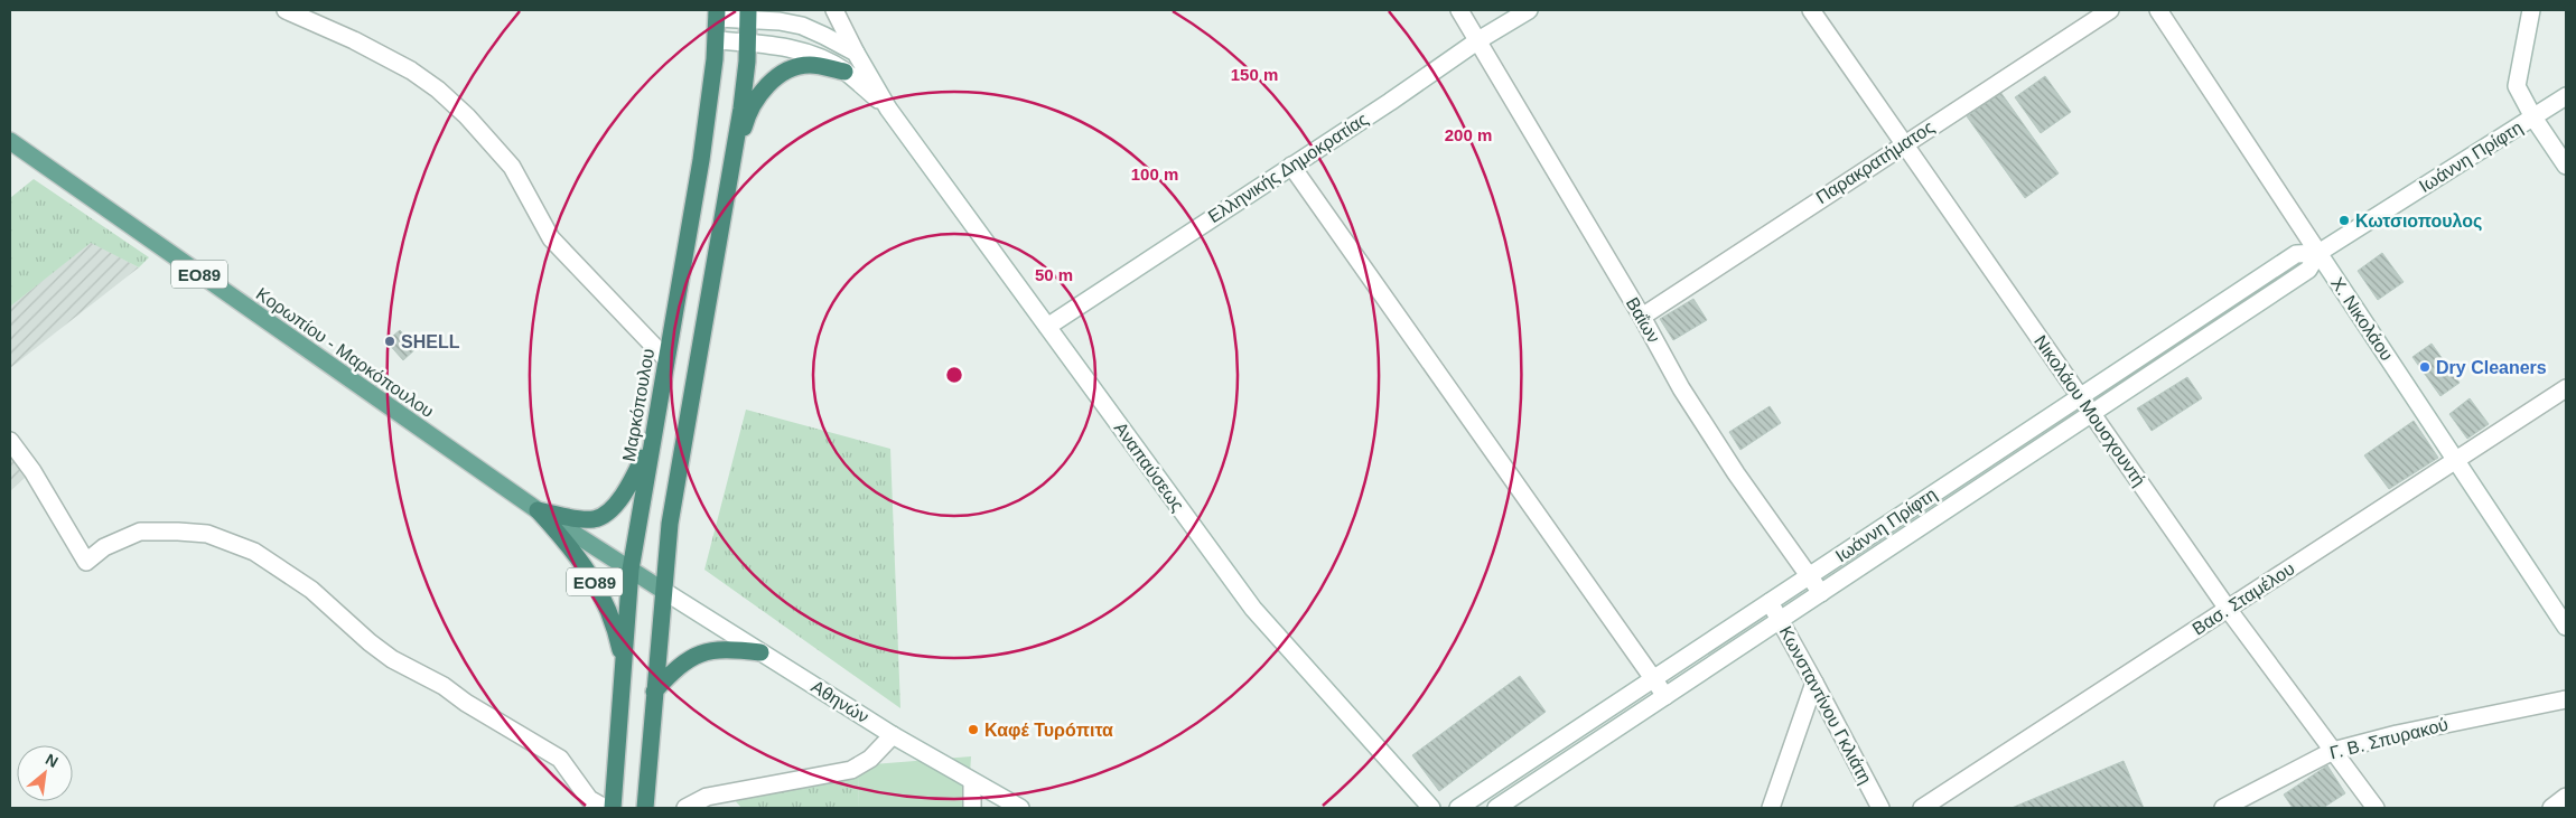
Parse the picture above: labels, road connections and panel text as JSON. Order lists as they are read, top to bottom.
{
  "streets": {
    "highway": ["ΕΟ89", "Μαρκόπουλου"],
    "main road": ["Κορωπίου - Μαρκόπουλου"],
    "street": [
      "Ιωάννη Πρίφτη",
      "Παρακρατήματος",
      "Ελληνικής Δημοκρατίας",
      "Χ. Νικολάου",
      "Βαΐων",
      "Νικολάου Μουσχουντή",
      "Αναπαύσεως",
      "Βασ. Σταμέλου",
      "Αθηνών",
      "Κωνσταντίνου Γκλιάτη",
      "Γ. Β. Σπυρακού"
    ]
  },
  "crossings": [
    ["Ιωάννη Πρίφτη", "Χ. Νικολάου"],
    ["Ιωάννη Πρίφτη", "Βαΐων"],
    ["Ιωάννη Πρίφτη", "Νικολάου Μουσχουντή"],
    ["Ιωάννη Πρίφτη", "Κωνσταντίνου Γκλιάτη"],
    ["Παρακρατήματος", "Βαΐων"],
    ["Παρακρατήματος", "Νικολάου Μουσχουντή"],
    ["Ελληνικής Δημοκρατίας", "Βαΐων"],
    ["Ελληνικής Δημοκρατίας", "Αναπαύσεως"],
    ["ΕΟ89", "Κορωπίου - Μαρκόπουλου"],
    ["ΕΟ89", "Μαρκόπουλου"],
    ["Χ. Νικολάου", "Βασ. Σταμέλου"],
    ["Κορωπίου - Μαρκόπουλου", "Μαρκόπουλου"],
    ["Κορωπίου - Μαρκόπουλου", "Αθηνών"],
    ["Μαρκόπουλου", "Αναπαύσεως"],
    ["Νικολάου Μουσχουντή", "Βασ. Σταμέλου"],
    ["Νικολάου Μουσχουντή", "Γ. Β. Σπυρακού"]
  ],
  "places": [
    "Κωτσιοπουλος",
    "SHELL",
    "Dry Cleaners",
    "Καφέ Τυρóπιτα"
  ],
  "north": "top right",
  "rings": [
    "150 m",
    "200 m",
    "100 m",
    "50 m"
  ]
}
